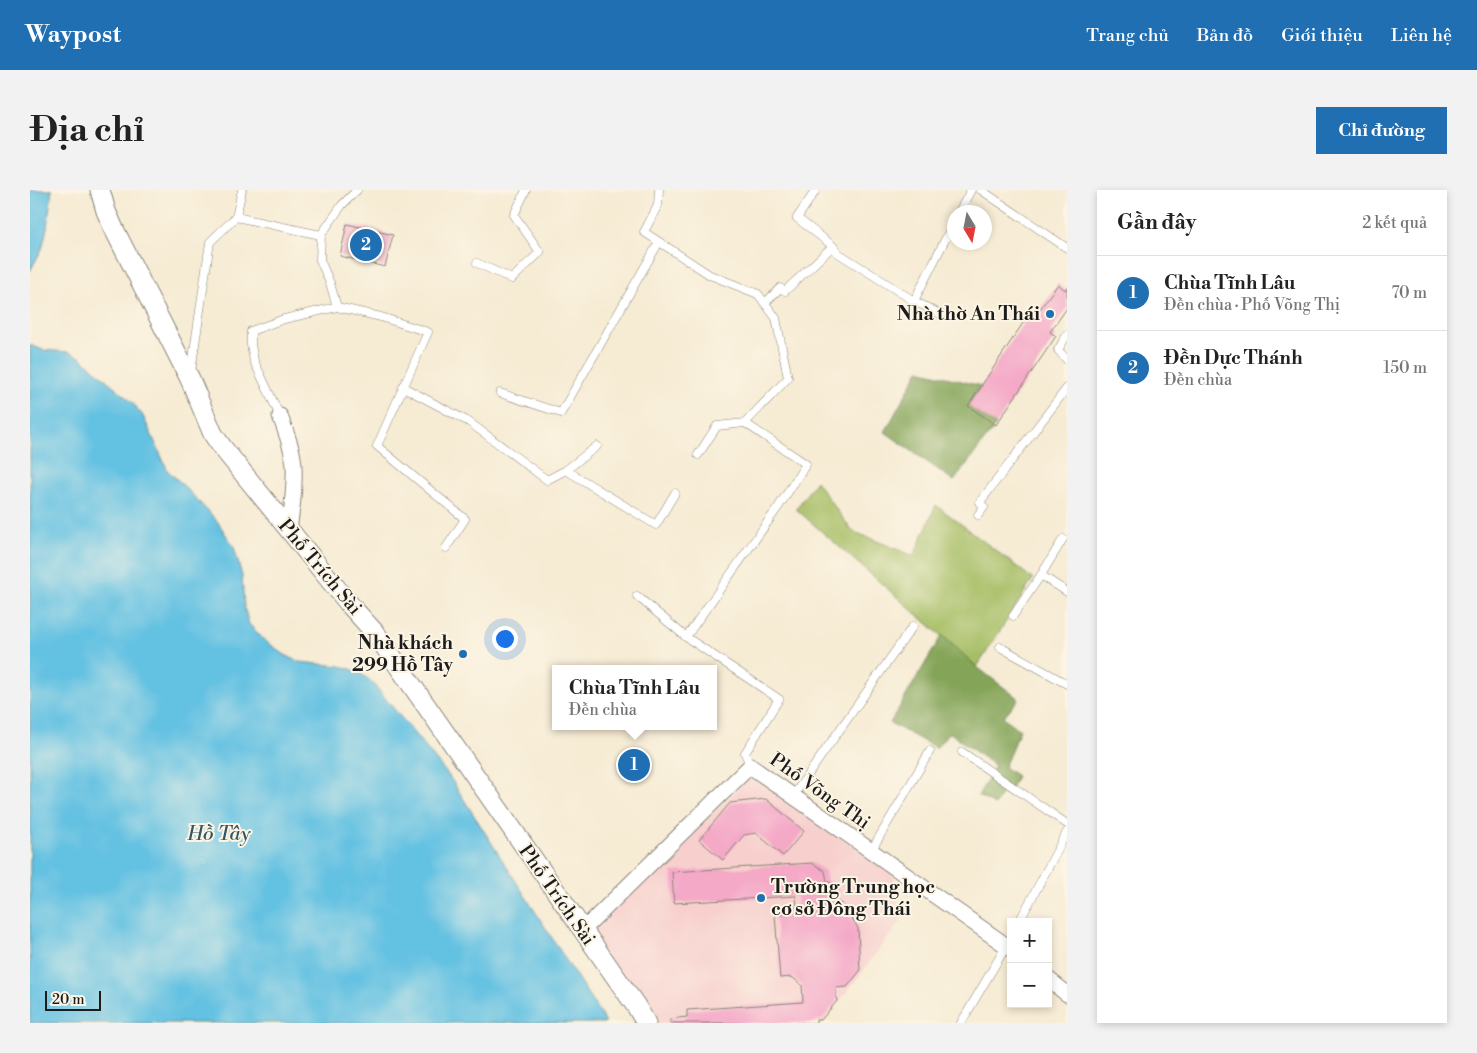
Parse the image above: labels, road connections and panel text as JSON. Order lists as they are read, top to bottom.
{
  "streets": {
    "street": ["Phố Trích Sài", "Phố Võng Thị"]
  },
  "crossings": [
    ["Phố Trích Sài", "Phố Võng Thị"]
  ],
  "water": ["Hồ Tây"],
  "places": ["Nhà thờ An Thái", "Nhà khách 299 Hồ Tây", "Trường Trung học cơ sở Đông Thái"],
  "scale_bar": "20 m",
  "north": "bottom",
  "page": {
    "header": "Waypost",
    "nav": [
      "Trang chủ",
      "Bản đồ",
      "Giới thiệu",
      "Liên hệ"
    ],
    "buttons": "Chỉ đường",
    "title": "Địa chỉ",
    "heading": ["Gần đây", "2 kết quả"],
    "pins": ["2", "1"],
    "list": [
      {
        "mark": "1",
        "name": "Chùa Tĩnh Lâu",
        "note": "Đền chùa · Phố Võng Thị",
        "value": "70 m"
      },
      {
        "mark": "2",
        "name": "Đền Dực Thánh",
        "note": "Đền chùa",
        "value": "150 m"
      }
    ],
    "popup": ["Chùa Tĩnh Lâu", "Đền chùa"],
    "map_buttons": ["+", "−"],
    "scale": "20 m"
  }
}
